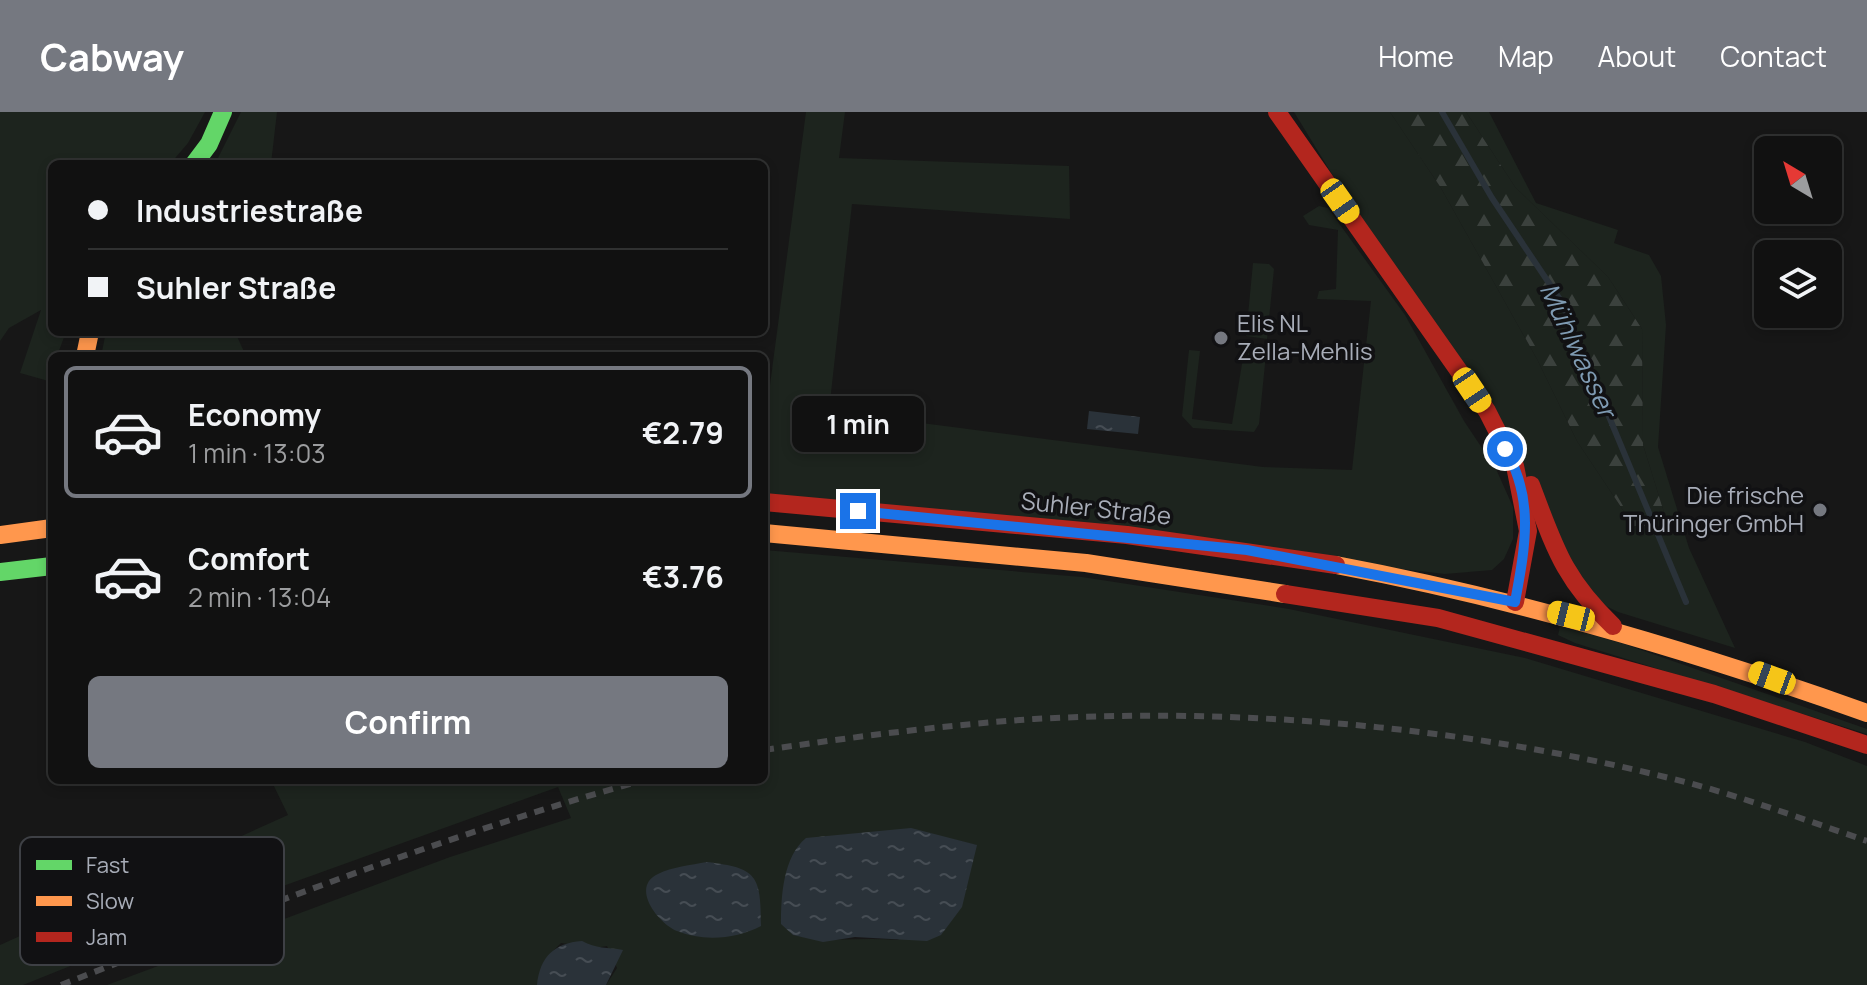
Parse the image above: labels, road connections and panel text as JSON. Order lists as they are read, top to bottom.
{
  "streets": {
    "main road": ["Suhler Straße"]
  },
  "water": ["Mühlwasser"],
  "places": ["Elis NL Zella-Mehlis", "Die frische Thüringer GmbH"],
  "legend": ["Fast", "Slow", "Jam"],
  "north": "top left",
  "page": {
    "header": "Cabway",
    "nav": [
      "Home",
      "Map",
      "About",
      "Contact"
    ],
    "banner": ["Industriestraße", "Suhler Straße"],
    "list": [
      {
        "name": "Economy",
        "note": "1 min · 13:03",
        "value": "€2.79"
      },
      {
        "name": "Comfort",
        "note": "2 min · 13:04",
        "value": "€3.76"
      }
    ],
    "bubble": "1 min",
    "buttons": "Confirm"
  }
}
